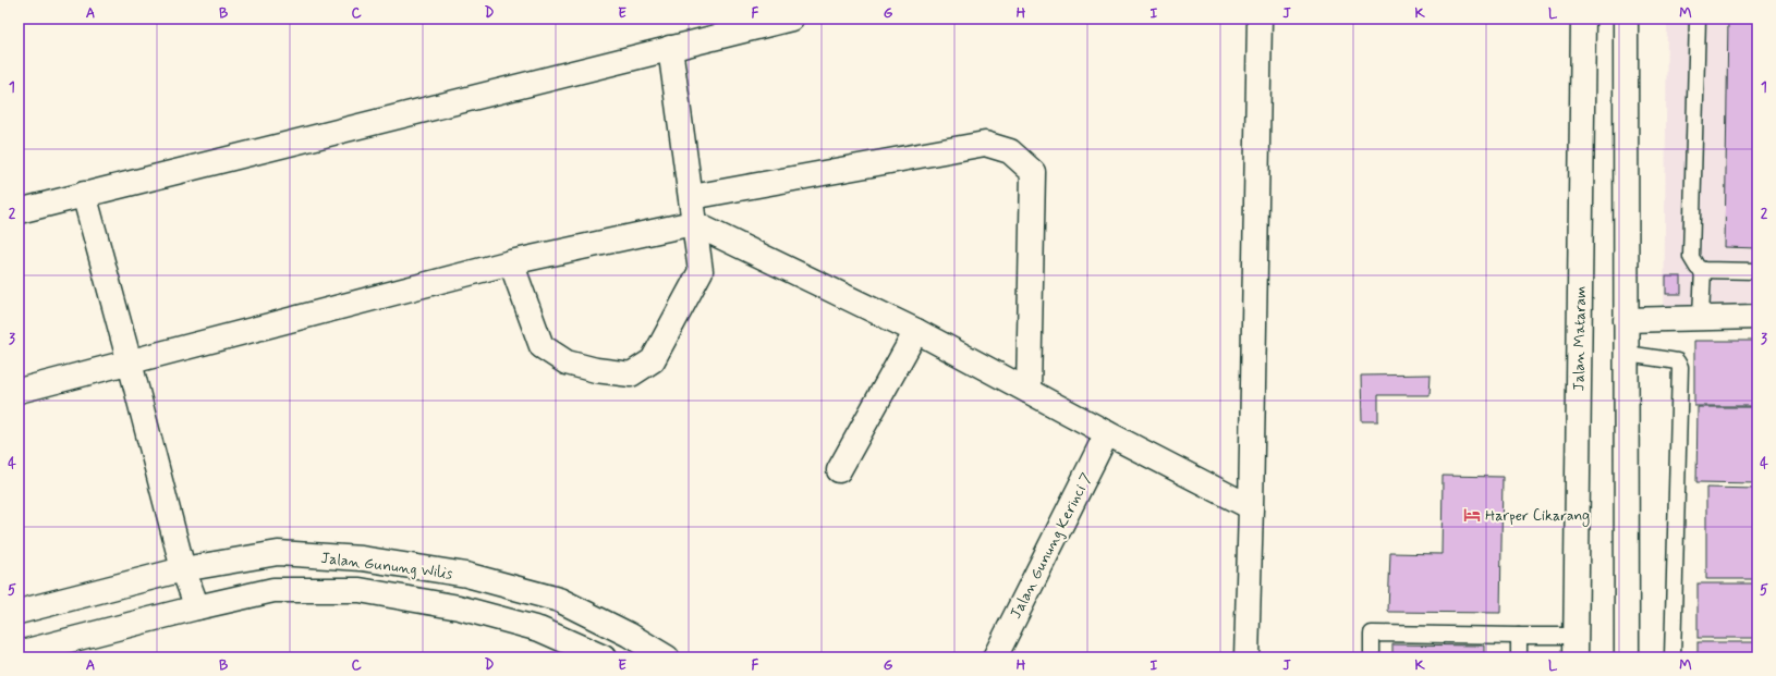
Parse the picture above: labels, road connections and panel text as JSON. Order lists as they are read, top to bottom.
{
  "streets": {
    "street": ["Jalan Mataram", "Jalan Gunung Kerinci 7", "Jalan Gunung Wilis"]
  },
  "places": {
    "hotel": ["Harper Cikarang"]
  },
  "grid": {
    "columns": [
      "A",
      "B",
      "C",
      "D",
      "E",
      "F",
      "G",
      "H",
      "I",
      "J",
      "K",
      "L",
      "M"
    ],
    "rows": [
      "1",
      "2",
      "3",
      "4",
      "5"
    ]
  }
}
